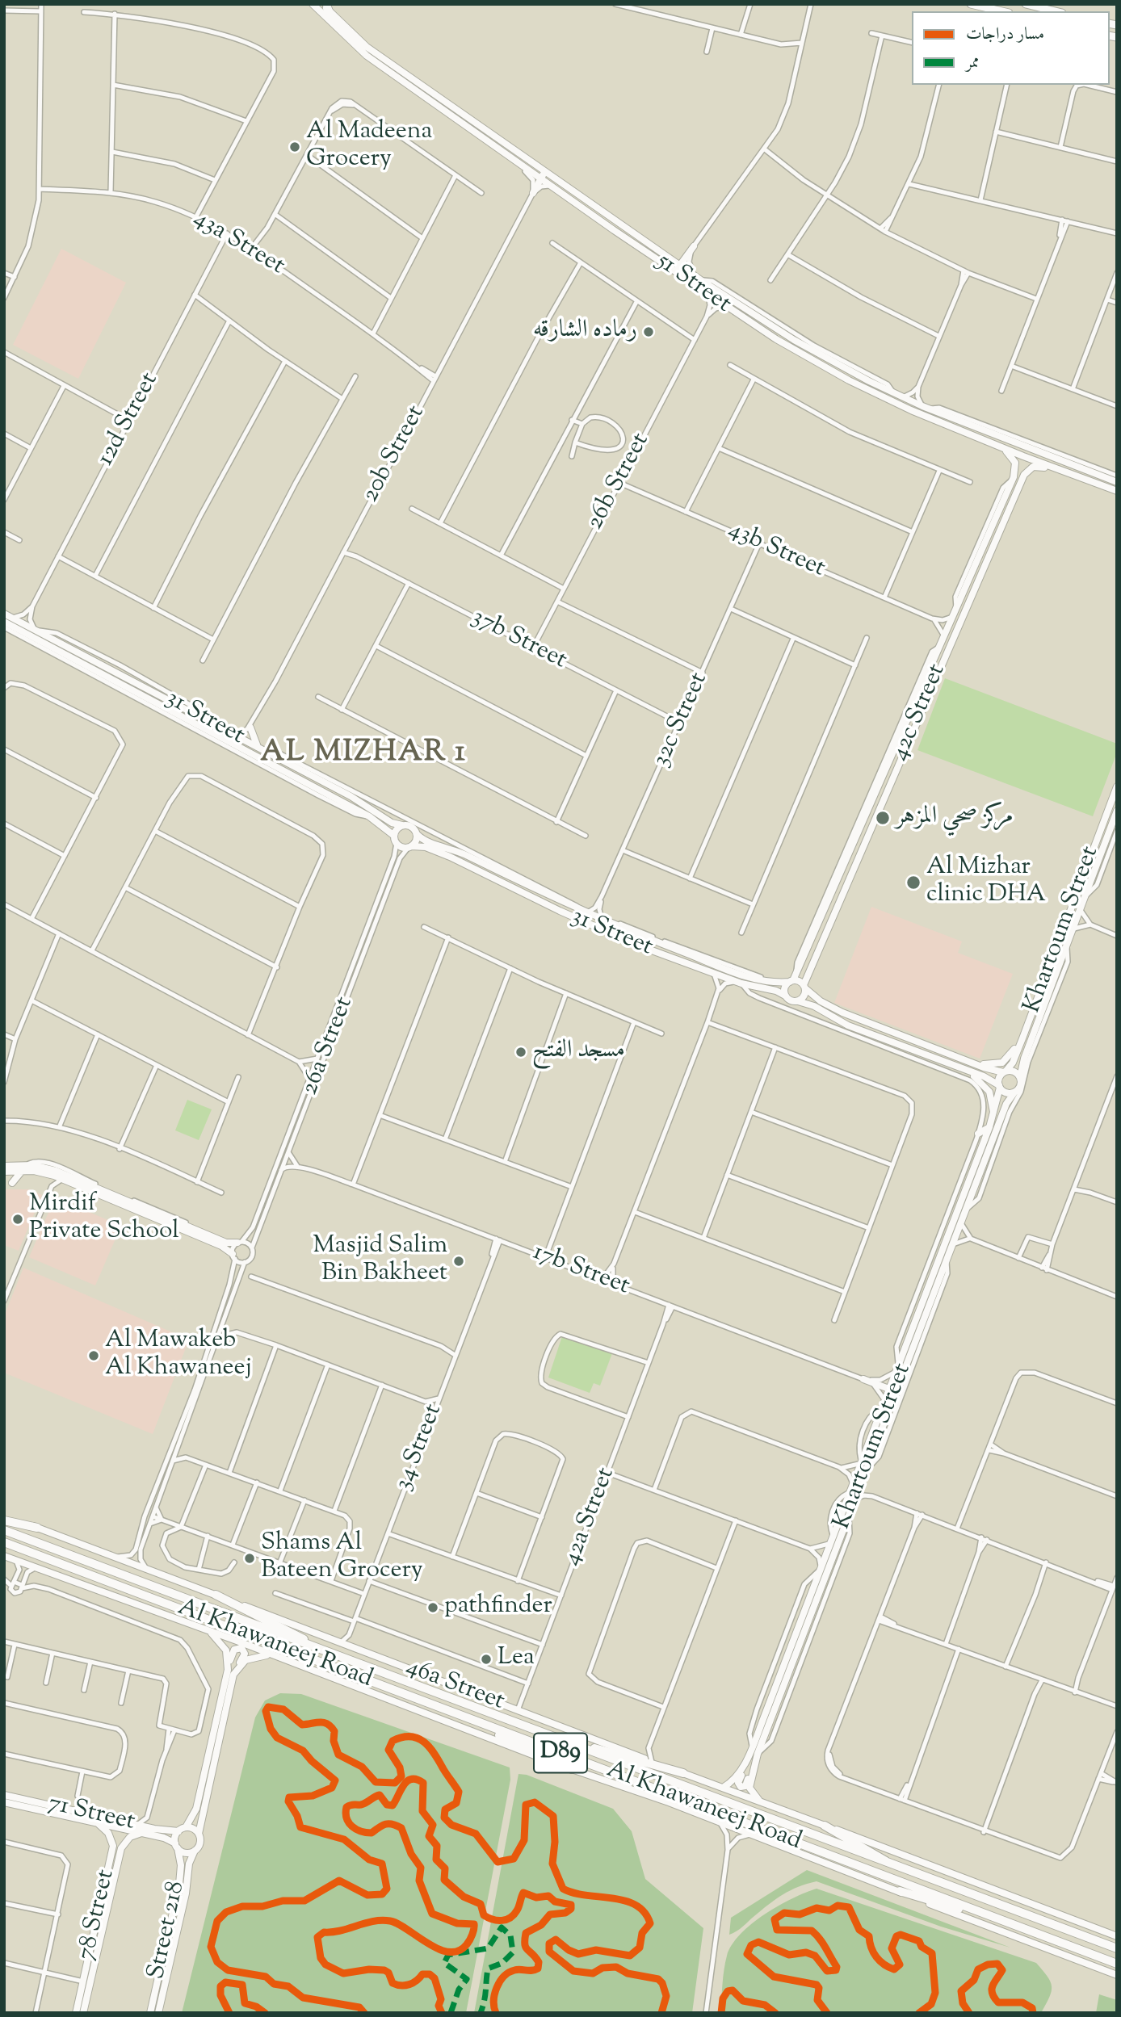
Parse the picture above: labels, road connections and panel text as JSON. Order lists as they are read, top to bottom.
{
  "streets": {
    "highway": ["Al Khawaneej Road", "D89"],
    "street": [
      "43a Street",
      "51 Street",
      "12d Street",
      "20b Street",
      "26b Street",
      "43b Street",
      "37b Street",
      "42c Street",
      "31 Street",
      "32c Street",
      "Khartoum Street",
      "26a Street",
      "17b Street",
      "34 Street",
      "42a Street",
      "46a Street",
      "71 Street",
      "78 Street",
      "Street 218"
    ]
  },
  "crossings": [
    ["43a Street", "12d Street"],
    ["43a Street", "20b Street"],
    ["51 Street", "26b Street"],
    ["51 Street", "42c Street"],
    ["20b Street", "37b Street"],
    ["20b Street", "31 Street"],
    ["26b Street", "43b Street"],
    ["26b Street", "37b Street"],
    ["43b Street", "42c Street"],
    ["43b Street", "32c Street"],
    ["37b Street", "32c Street"],
    ["42c Street", "31 Street"],
    ["31 Street", "32c Street"],
    ["31 Street", "26a Street"],
    ["Khartoum Street", "17b Street"],
    ["Khartoum Street", "46a Street"],
    ["17b Street", "34 Street"],
    ["17b Street", "42a Street"],
    ["34 Street", "46a Street"],
    ["42a Street", "46a Street"],
    ["71 Street", "78 Street"],
    ["71 Street", "Street 218"]
  ],
  "districts": ["AL MIZHAR 1"],
  "places": [
    "Al Madeena Grocery",
    "رماده الشارقه",
    "مركز صحي المزهر",
    "Al Mizhar clinic DHA",
    "مسجد الفتح",
    "Mirdif Private School",
    "Masjid Salim Bin Bakheet",
    "Al Mawakeb Al Khawaneej",
    "Shams Al Bateen Grocery",
    "pathfinder",
    "Lea"
  ],
  "legend": ["مسار دراجات", "ممر"]
}
